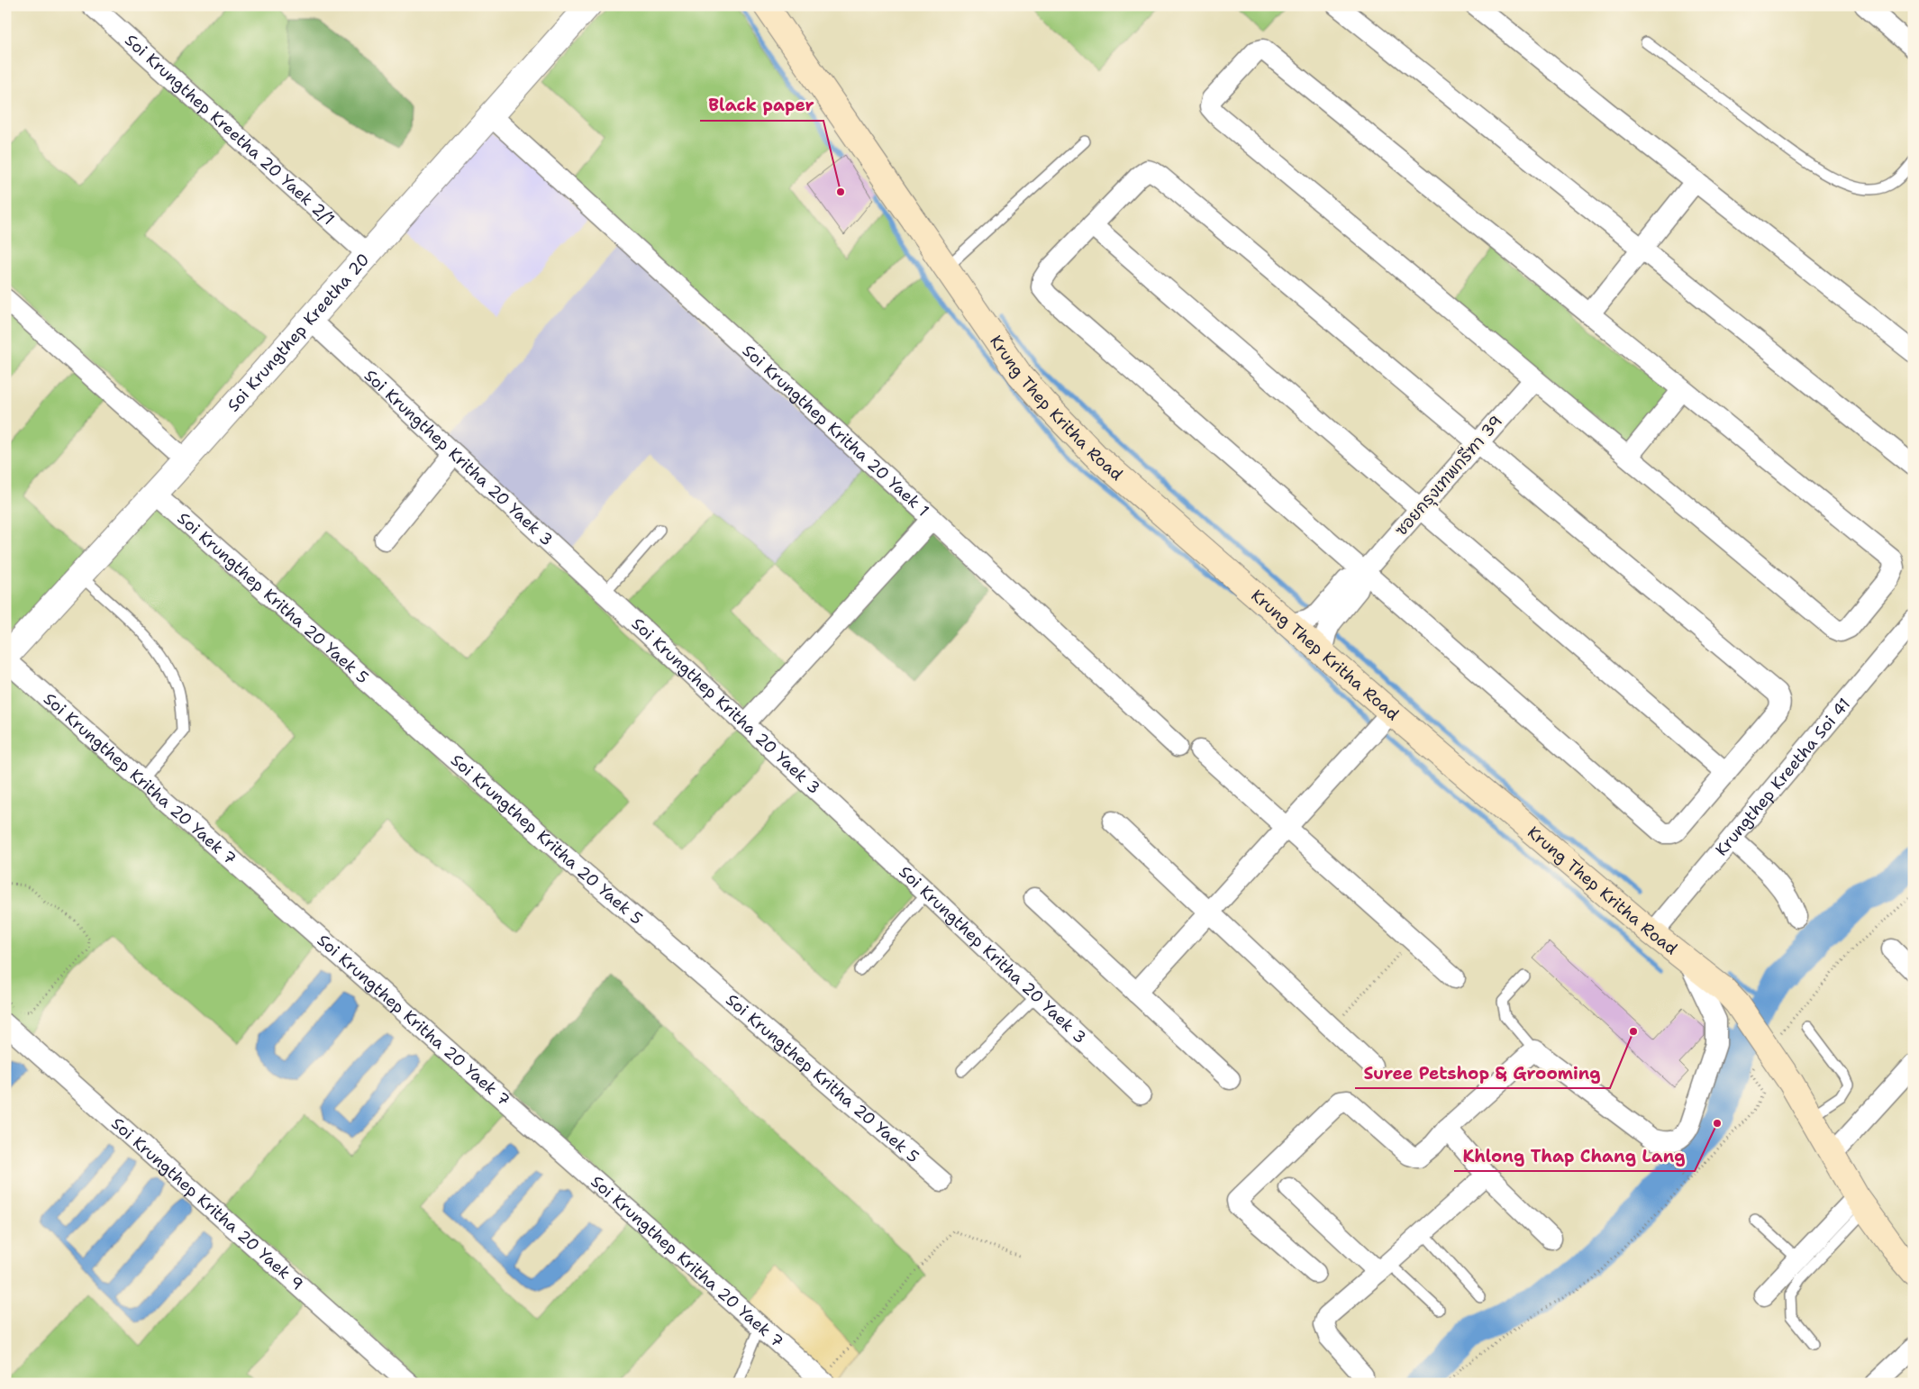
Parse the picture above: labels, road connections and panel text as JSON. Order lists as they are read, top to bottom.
{
  "streets": {
    "main road": ["Krung Thep Kritha Road"],
    "street": [
      "Soi Krungthep Kreetha 20 Yaek 2/1",
      "Soi Krungthep Kreetha 20",
      "Soi Krungthep Kritha 20 Yaek 1",
      "Soi Krungthep Kritha 20 Yaek 3",
      "ซอยกรุงเทพกรีฑา 39",
      "Soi Krungthep Kritha 20 Yaek 5",
      "Krungthep Kreetha Soi 41",
      "Soi Krungthep Kritha 20 Yaek 7",
      "Soi Krungthep Kritha 20 Yaek 9"
    ]
  },
  "crossings": [
    ["Soi Krungthep Kreetha 20 Yaek 2/1", "Soi Krungthep Kreetha 20"],
    ["Soi Krungthep Kreetha 20", "Soi Krungthep Kritha 20 Yaek 1"],
    ["Soi Krungthep Kreetha 20", "Soi Krungthep Kritha 20 Yaek 3"],
    ["Soi Krungthep Kreetha 20", "Soi Krungthep Kritha 20 Yaek 5"],
    ["Soi Krungthep Kreetha 20", "Soi Krungthep Kritha 20 Yaek 7"],
    ["Krung Thep Kritha Road", "ซอยกรุงเทพกรีฑา 39"],
    ["Krung Thep Kritha Road", "Krungthep Kreetha Soi 41"]
  ],
  "places": ["Black paper", "Suree Petshop & Grooming", "Khlong Thap Chang Lang"]
}
